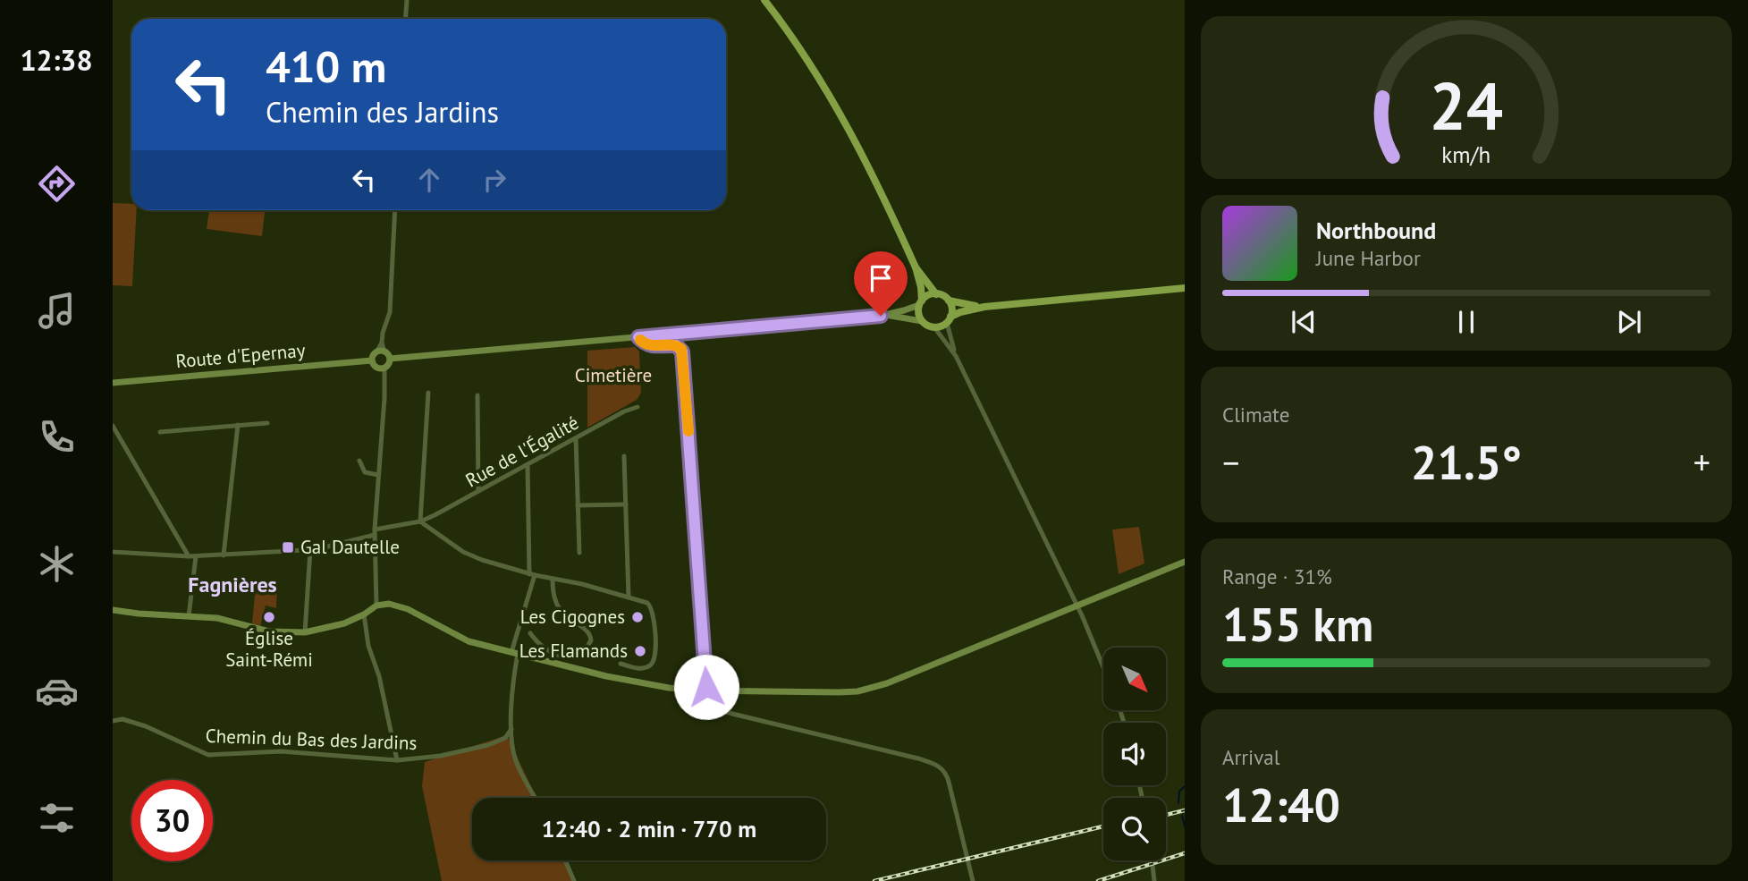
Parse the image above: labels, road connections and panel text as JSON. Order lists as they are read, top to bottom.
{
  "streets": {
    "street": ["Route d'Epernay", "Rue de l'Égalité", "Chemin du Bas des Jardins"]
  },
  "districts": ["Fagnières"],
  "parks": ["Cimetière"],
  "places": {
    "transit": ["Gal Dautelle"],
    "other": ["Église Saint-Rémi", "Les Cigognes", "Les Flamands"]
  },
  "north": "bottom right",
  "page": {
    "tabs": "12:38",
    "turn": ["410 m", "Chemin des Jardins"],
    "song": ["Northbound", "June Harbor"],
    "tile": [
      "Climate",
      ["Range · 31%", "155 km"],
      ["Arrival", "12:40"]
    ],
    "heat": ["−", "21.5°", "+"],
    "limit": "30",
    "trip": "12:40 · 2 min · 770 m",
    "gauge": ["24", "km/h"]
  }
}
